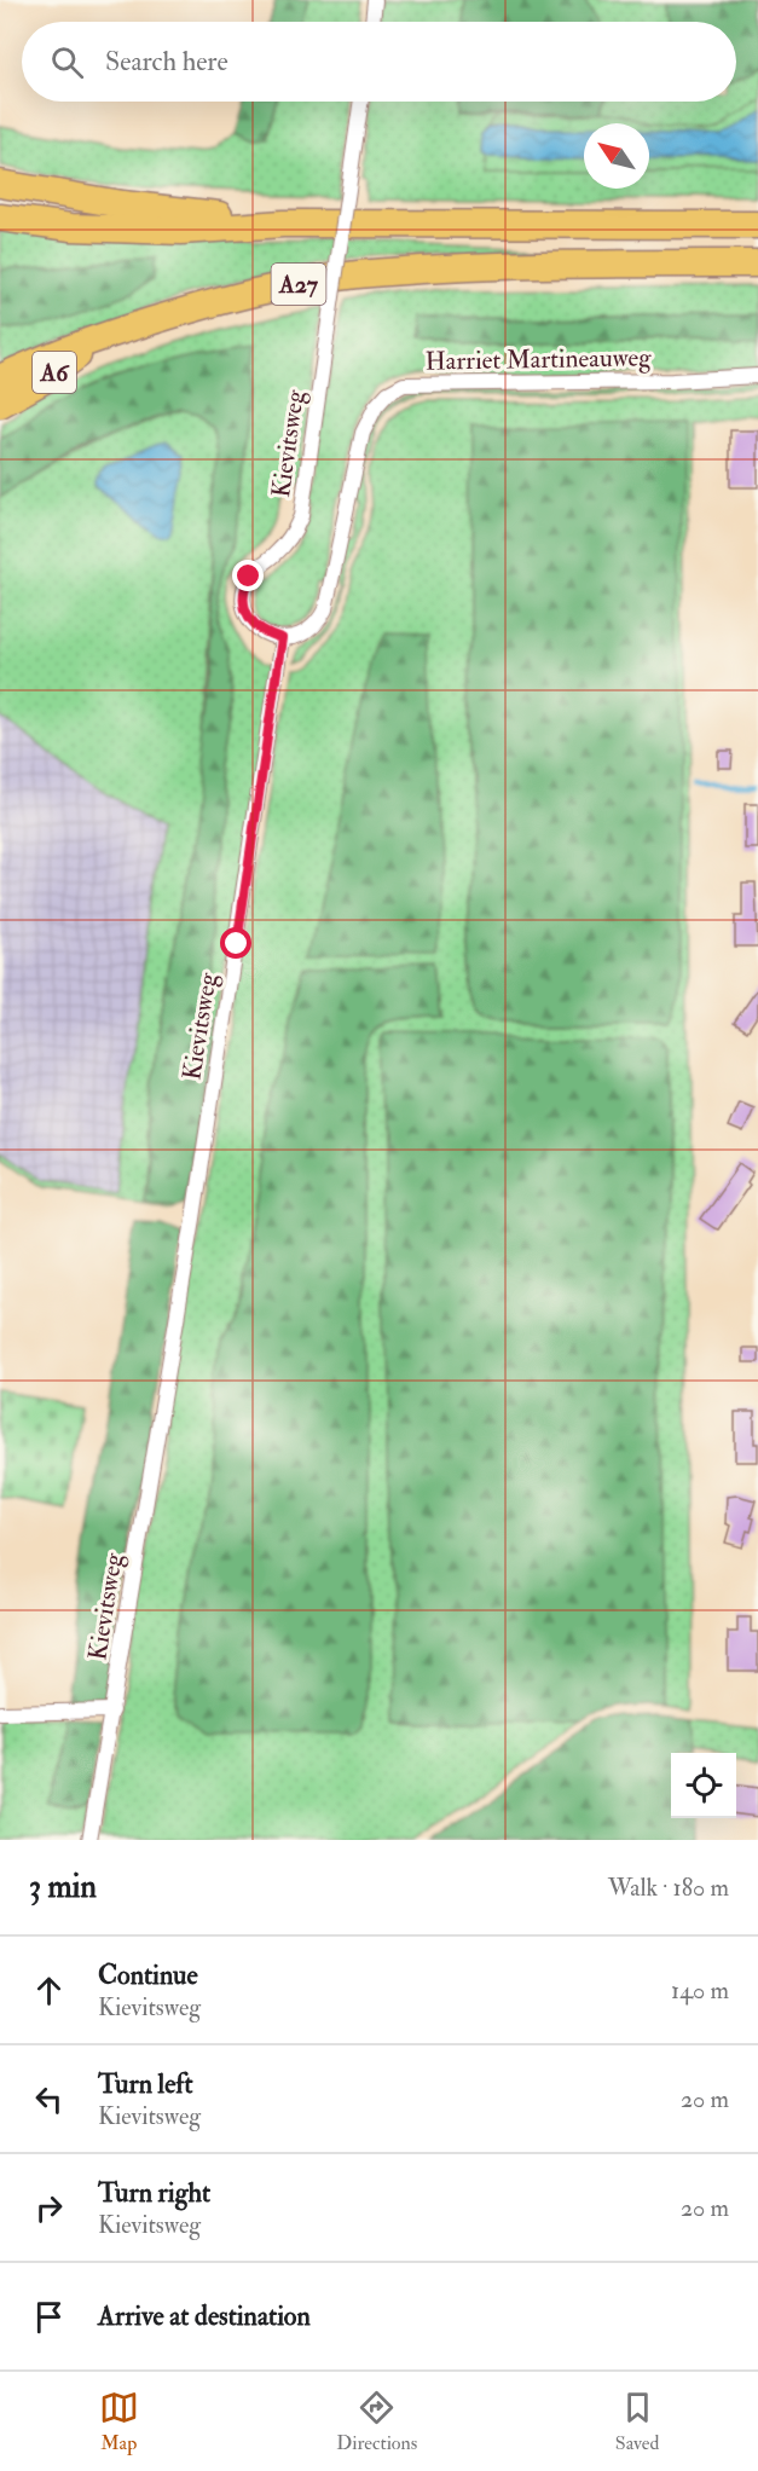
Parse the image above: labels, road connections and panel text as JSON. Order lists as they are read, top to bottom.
{
  "streets": {
    "highway": ["A27", "A6"],
    "street": ["Harriet Martineauweg", "Kievitsweg"]
  },
  "crossings": [
    ["A27", "A6"],
    ["Harriet Martineauweg", "Kievitsweg"]
  ],
  "north": "top left",
  "page": {
    "search": "Search here",
    "heading": ["3 min", "Walk · 180 m"],
    "list": [
      ["Continue", "Kievitsweg", "140 m"],
      ["Turn left", "Kievitsweg", "20 m"],
      ["Turn right", "Kievitsweg", "20 m"],
      "Arrive at destination"
    ],
    "nav": ["Map", "Directions", "Saved"]
  }
}
